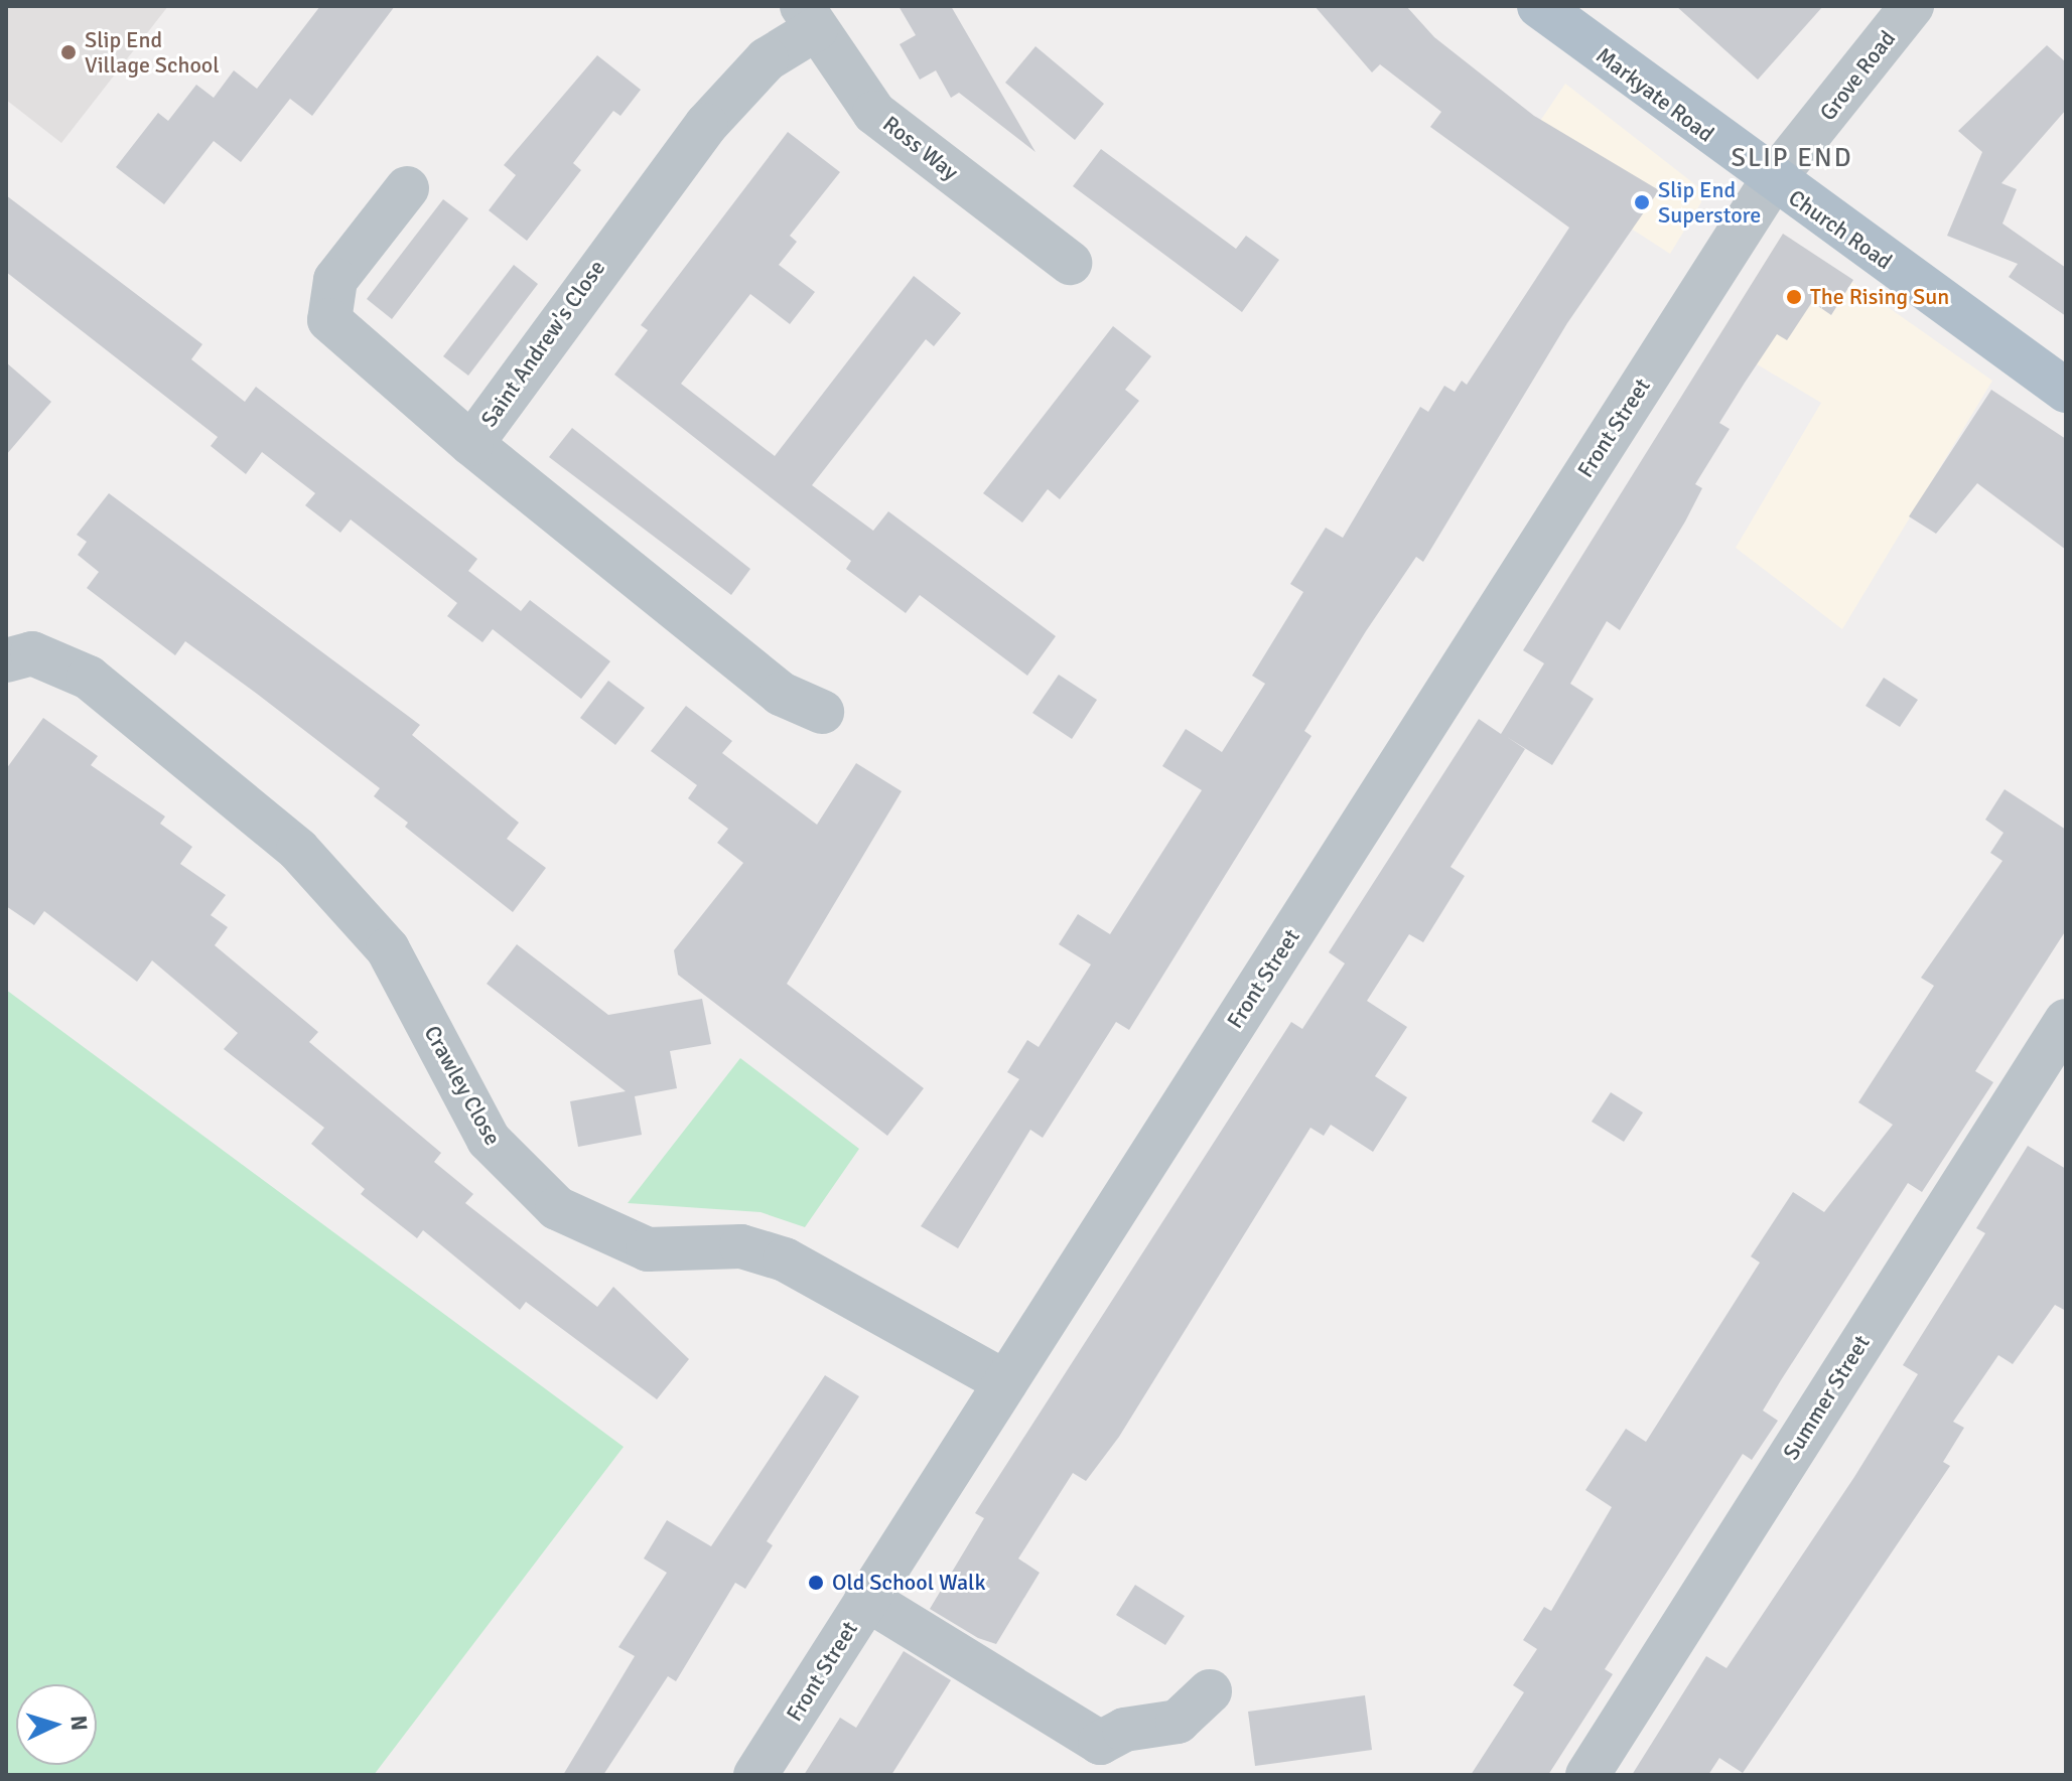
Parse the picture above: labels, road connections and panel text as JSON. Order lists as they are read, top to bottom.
{
  "streets": {
    "main road": ["Markyate Road", "Church Road"],
    "street": [
      "Grove Road",
      "Ross Way",
      "Saint Andrew's Close",
      "Front Street",
      "Crawley Close",
      "Summer Street"
    ]
  },
  "crossings": [
    ["Grove Road", "Markyate Road"],
    ["Grove Road", "Church Road"],
    ["Grove Road", "Front Street"],
    ["Markyate Road", "Church Road"],
    ["Markyate Road", "Front Street"],
    ["Ross Way", "Saint Andrew's Close"],
    ["Church Road", "Front Street"],
    ["Front Street", "Crawley Close"]
  ],
  "districts": ["SLIP END"],
  "places": [
    "Slip End Village School",
    "Slip End Superstore",
    "The Rising Sun",
    "Old School Walk"
  ],
  "north": "right"
}
